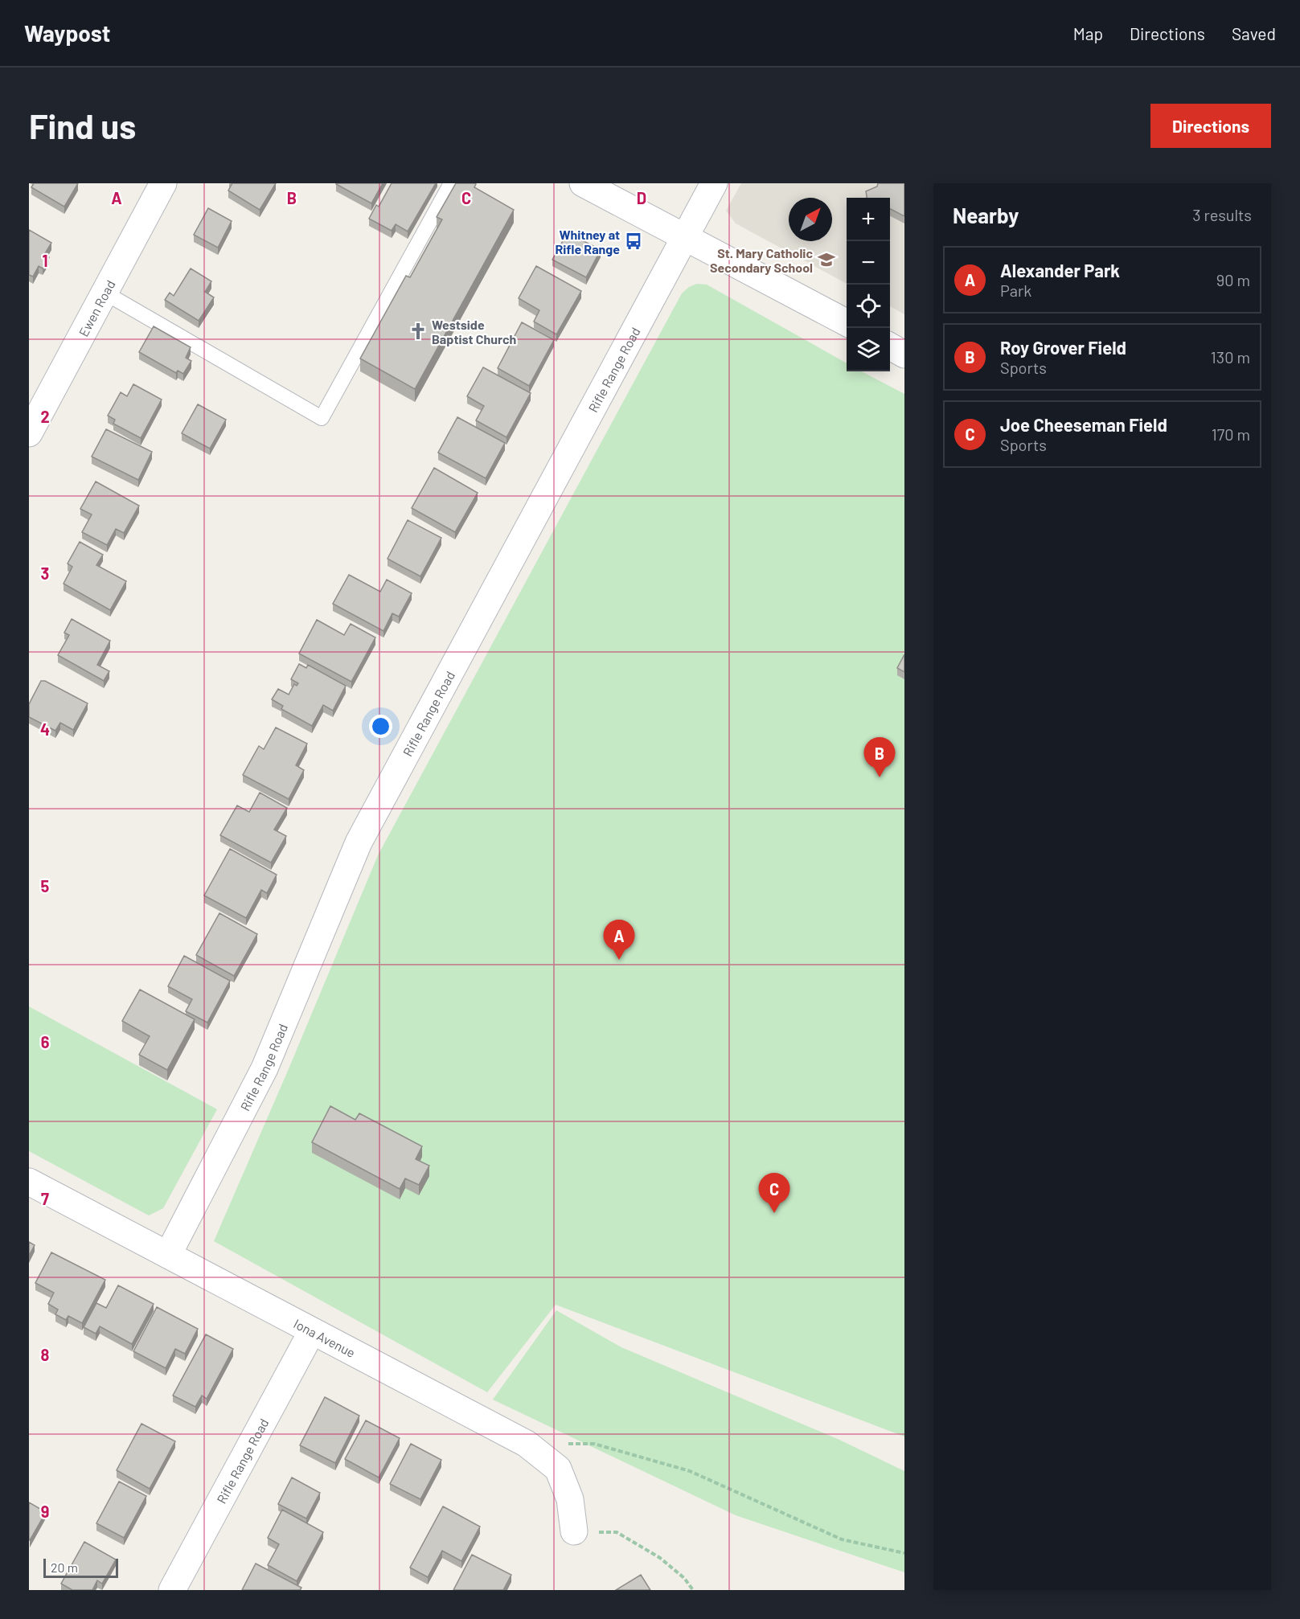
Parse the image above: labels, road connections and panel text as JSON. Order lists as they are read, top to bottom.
{
  "streets": {
    "street": ["Ewen Road", "Rifle Range Road", "Iona Avenue"]
  },
  "crossings": [
    ["Rifle Range Road", "Iona Avenue"]
  ],
  "places": {
    "bus stop": ["Whitney at Rifle Range"],
    "school or university": ["St. Mary Catholic Secondary School"],
    "church": ["Westside Baptist Church"]
  },
  "scale_bar": "20 m",
  "north": "top right",
  "page": {
    "header": "Waypost",
    "nav": ["Map", "Directions", "Saved"],
    "buttons": "Directions",
    "title": "Find us",
    "heading": ["Nearby", "3 results"],
    "map_buttons": ["+", "−"],
    "list": [
      {
        "mark": "A",
        "name": "Alexander Park",
        "note": "Park",
        "value": "90 m"
      },
      {
        "mark": "B",
        "name": "Roy Grover Field",
        "note": "Sports",
        "value": "130 m"
      },
      {
        "mark": "C",
        "name": "Joe Cheeseman Field",
        "note": "Sports",
        "value": "170 m"
      }
    ],
    "pins": ["B", "A", "C"],
    "scale": "20 m"
  },
  "grid": {
    "columns": [
      "A",
      "B",
      "C",
      "D"
    ],
    "rows": [
      "1",
      "2",
      "3",
      "4",
      "5",
      "6",
      "7",
      "8",
      "9"
    ]
  }
}
